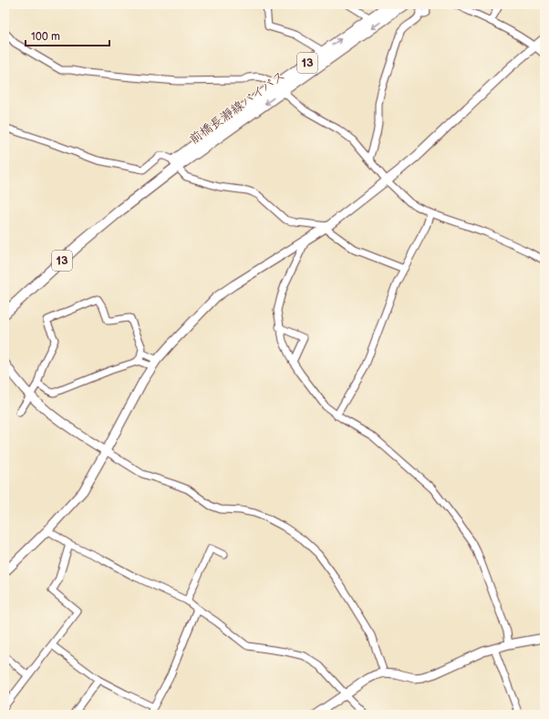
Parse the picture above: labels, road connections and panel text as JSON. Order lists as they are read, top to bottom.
{
  "streets": {
    "main road": ["13", "前橋長瀞線バイパス"]
  },
  "scale_bar": "100 m"
}
